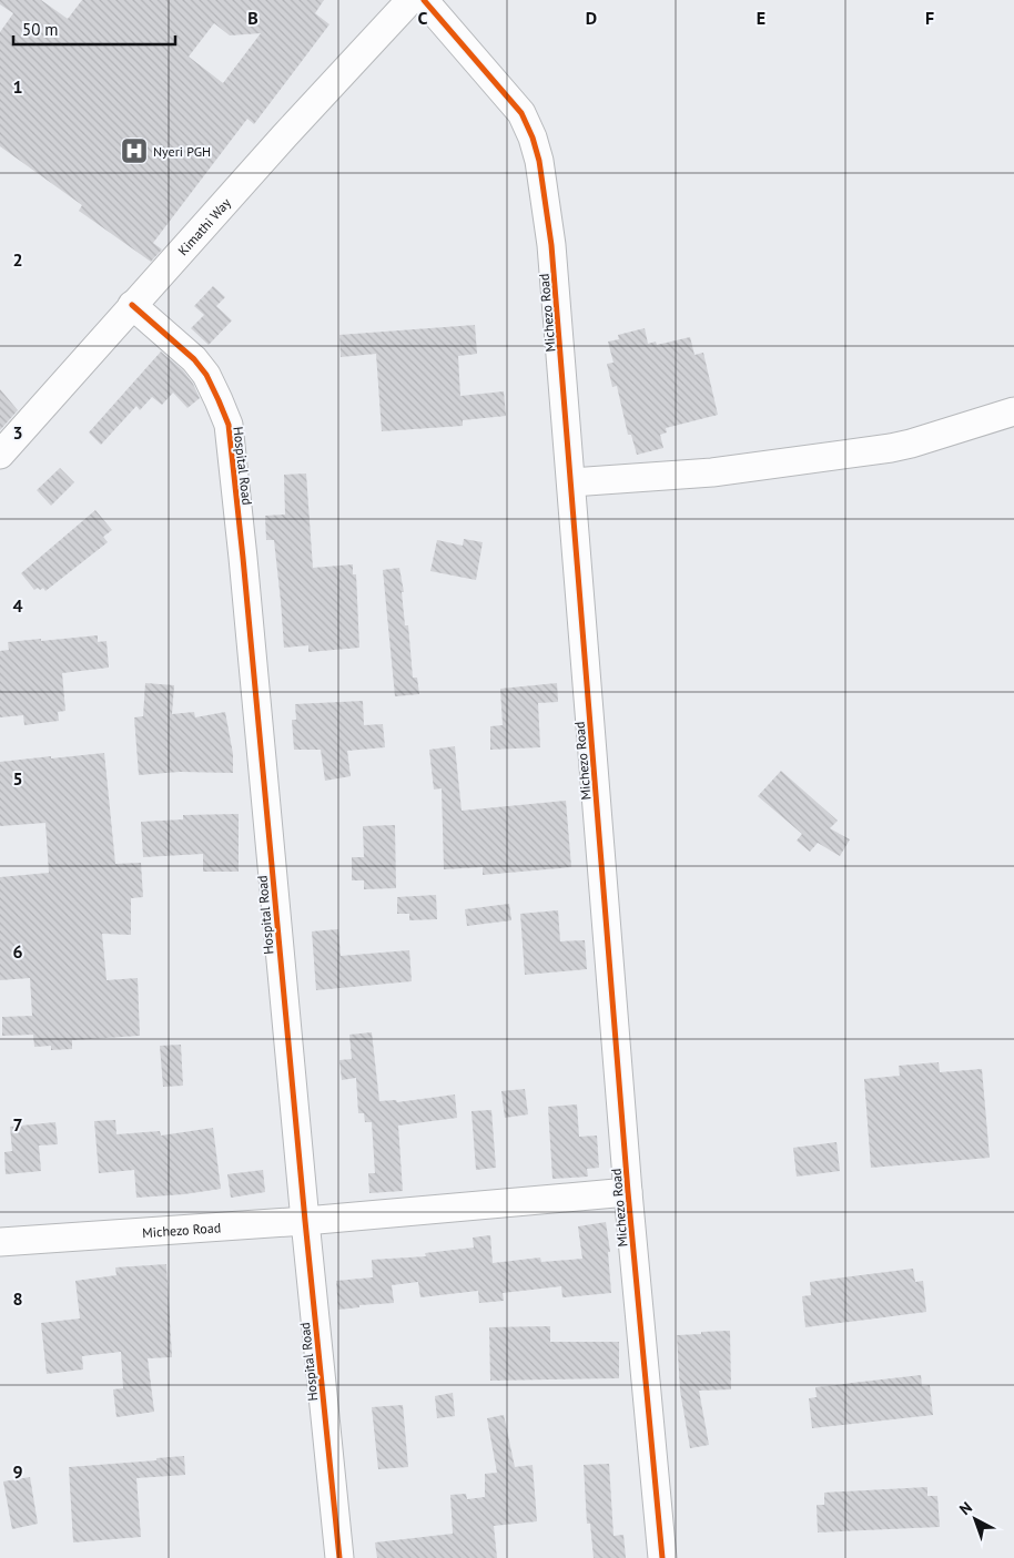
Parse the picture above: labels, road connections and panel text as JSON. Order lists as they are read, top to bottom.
{
  "streets": {
    "street": ["Kimathi Way", "Michezo Road", "Hospital Road"]
  },
  "crossings": [
    ["Kimathi Way", "Hospital Road"],
    ["Michezo Road", "Hospital Road"]
  ],
  "places": {
    "hospital": ["Nyeri PGH"]
  },
  "scale_bar": "50 m",
  "north": "top left",
  "grid": {
    "columns": [
      "B",
      "C",
      "D",
      "E",
      "F"
    ],
    "rows": [
      "1",
      "2",
      "3",
      "4",
      "5",
      "6",
      "7",
      "8",
      "9"
    ]
  }
}
